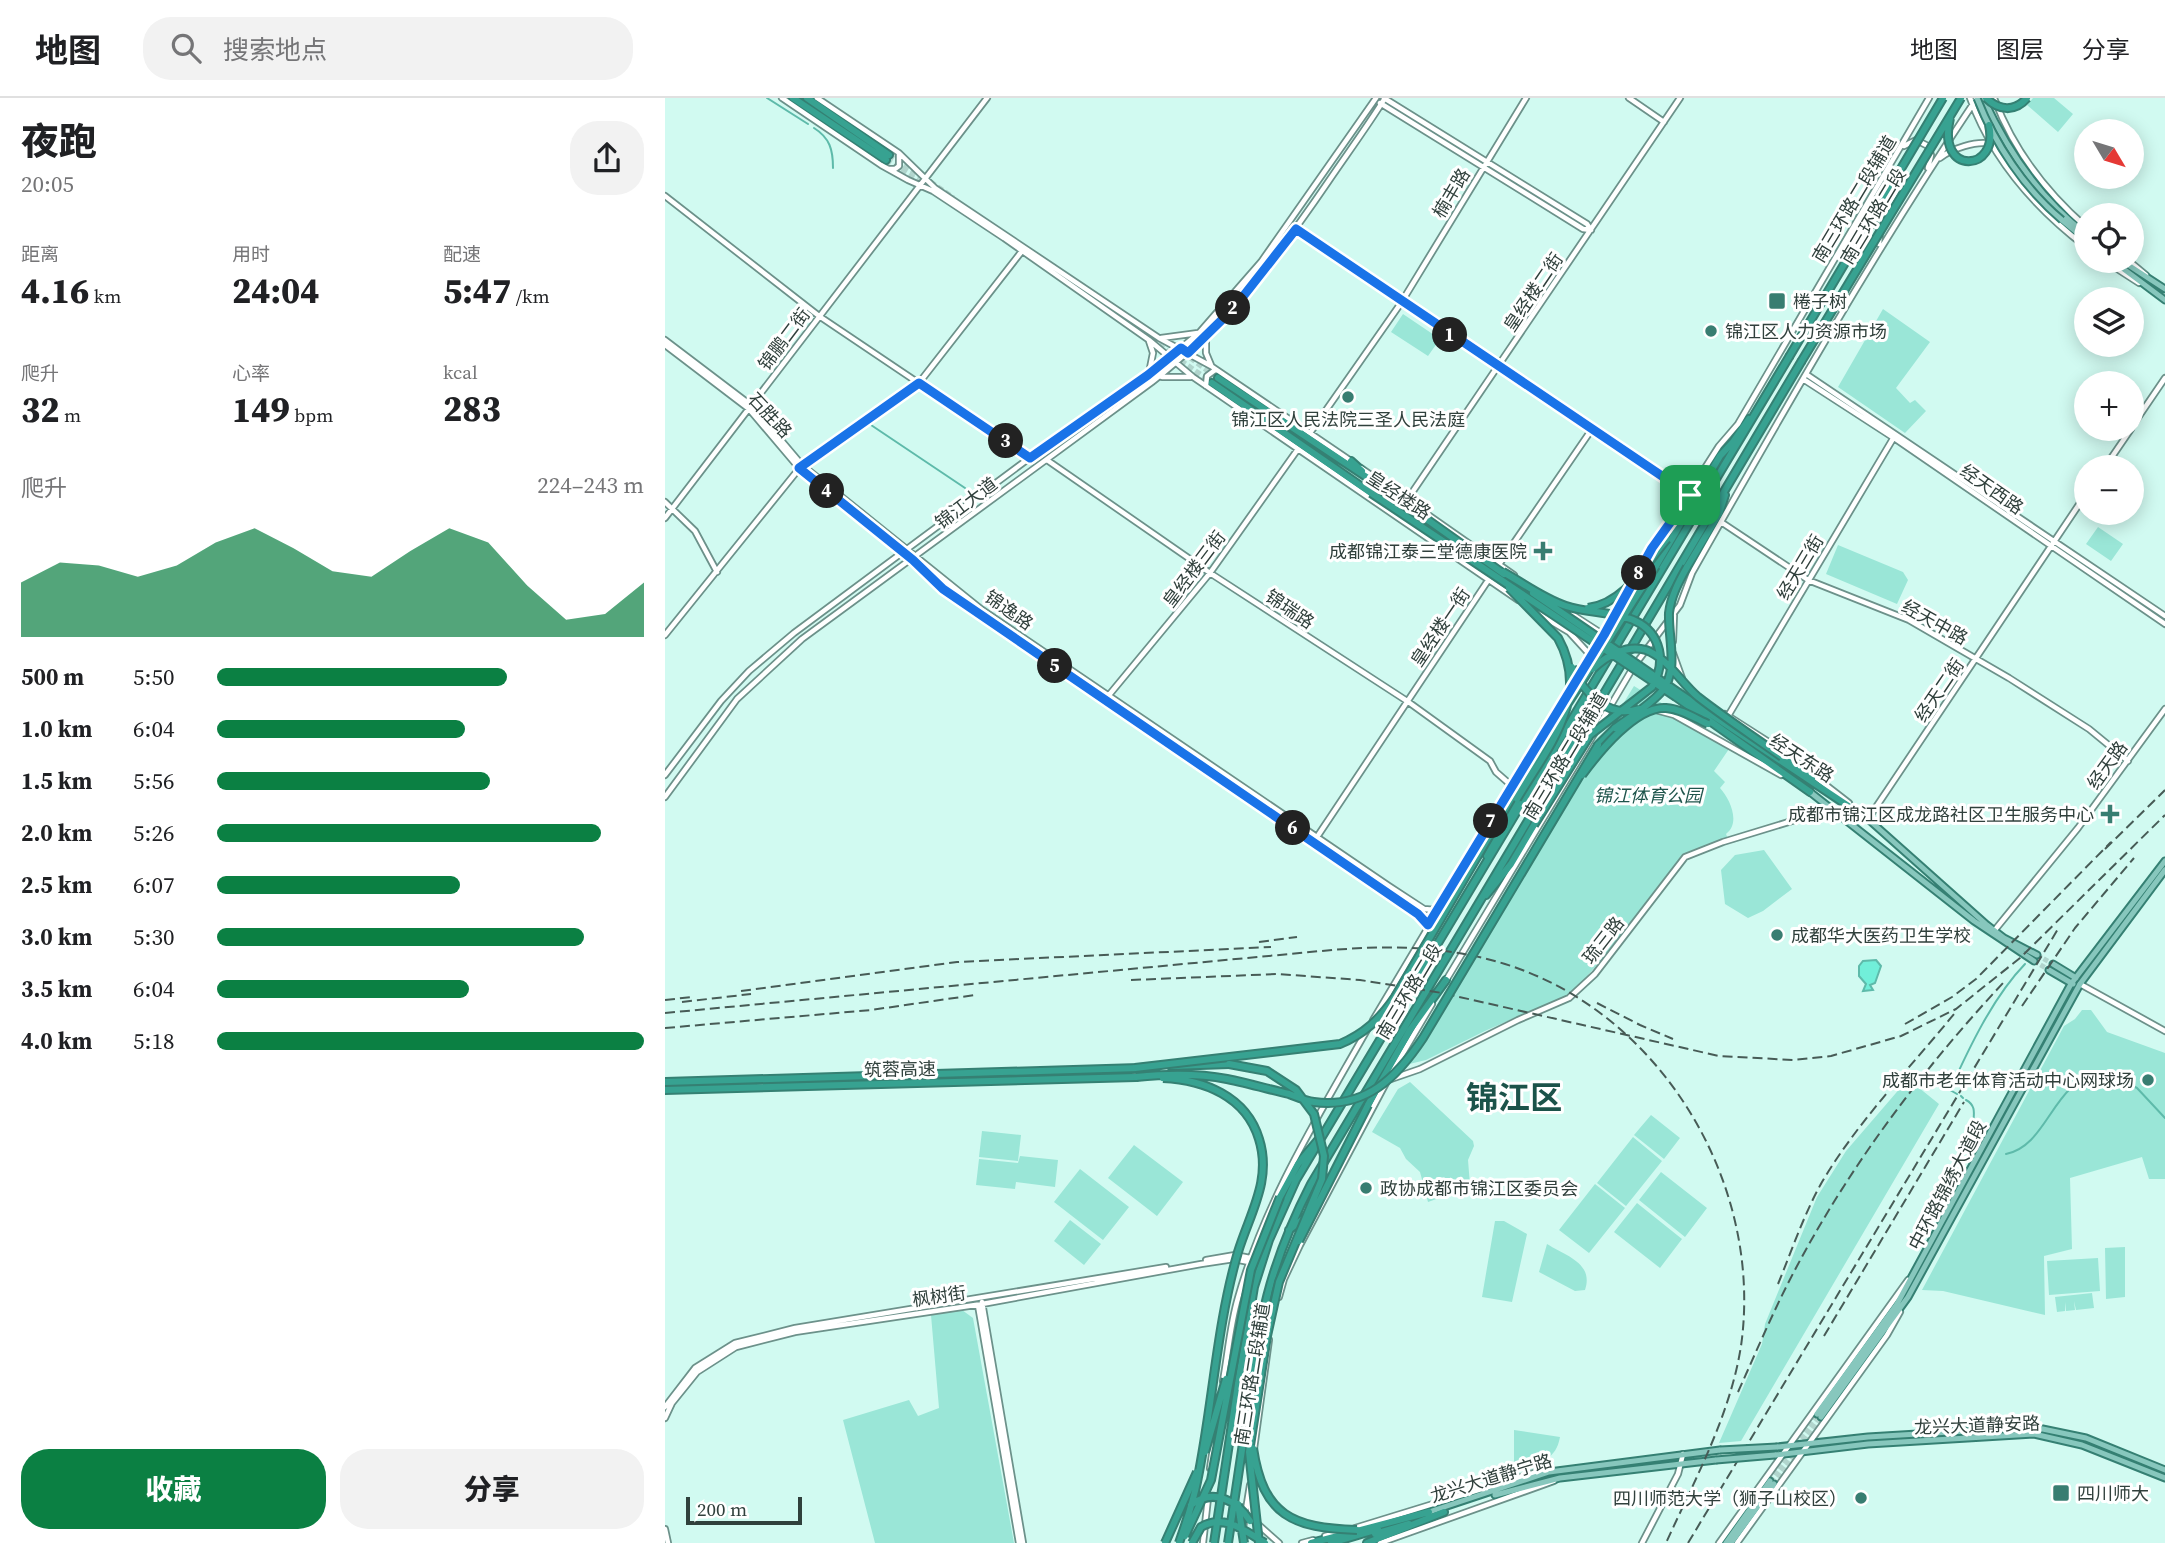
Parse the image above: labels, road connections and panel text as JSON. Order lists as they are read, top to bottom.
{
  "streets": {
    "highway": [
      "南三环路二段",
      "皇经楼路",
      "经天东路",
      "筑蓉高速"
    ],
    "main road": ["中环路锦绣大道段", "龙兴大道静安路", "龙兴大道静宁路"],
    "street": [
      "楠丰路",
      "南三环路二段辅道",
      "皇经楼二街",
      "锦鹏二街",
      "石胜路",
      "经天西路",
      "锦江大道",
      "经天三街",
      "皇经楼三街",
      "锦瑞路",
      "经天中路",
      "皇经楼一街",
      "经天二街",
      "经天路",
      "琉三路",
      "枫树街"
    ]
  },
  "crossings": [
    ["南三环路二段辅道", "经天西路"],
    ["南三环路二段辅道", "锦瑞路"],
    ["南三环路二段辅道", "经天中路"],
    ["南三环路二段辅道", "琉三路"],
    ["南三环路二段辅道", "枫树街"],
    ["锦鹏二街", "石胜路"],
    ["经天西路", "经天三街"],
    ["经天西路", "经天二街"],
    ["皇经楼路", "经天东路"],
    ["锦江大道", "锦瑞路"],
    ["经天三街", "经天中路"],
    ["皇经楼三街", "锦瑞路"],
    ["锦瑞路", "皇经楼一街"],
    ["经天中路", "经天二街"],
    ["经天中路", "经天路"],
    ["经天二街", "经天东路"],
    ["经天东路", "经天路"],
    ["经天东路", "琉三路"],
    ["龙兴大道静安路", "龙兴大道静宁路"]
  ],
  "districts": ["锦江区"],
  "parks": ["锦江体育公园"],
  "places": {
    "transit": ["棬子树", "四川师大"],
    "other": [
      "锦江区人力资源市场",
      "锦江区人民法院三圣人民法庭",
      "成都华大医药卫生学校",
      "成都市老年体育活动中心网球场",
      "政协成都市锦江区委员会",
      "四川师范大学（狮子山校区）"
    ],
    "health": ["成都锦江泰三堂德康医院", "成都市锦江区成龙路社区卫生服务中心"]
  },
  "scale_bar": "200 m",
  "north": "bottom right",
  "page": {
    "header": "地图",
    "search": "搜索地点",
    "nav": ["地图", "图层", "分享"],
    "heading": ["夜跑", "20:05"],
    "map_buttons": ["+", "−"],
    "stats": [
      ["距离", "4.16 km"],
      ["用时", "24:04"],
      ["配速", "5:47 /km"],
      ["爬升", "32 m"],
      ["心率", "149 bpm"],
      ["kcal", "283"]
    ],
    "pins": [
      "2",
      "1",
      "3",
      "4",
      "8",
      "5",
      "7",
      "6"
    ],
    "chart": ["爬升", "224–243 m"],
    "list": [
      {
        "name": "500 m",
        "note": "5:50"
      },
      {
        "name": "1.0 km",
        "note": "6:04"
      },
      {
        "name": "1.5 km",
        "note": "5:56"
      },
      {
        "name": "2.0 km",
        "note": "5:26"
      },
      {
        "name": "2.5 km",
        "note": "6:07"
      },
      {
        "name": "3.0 km",
        "note": "5:30"
      },
      {
        "name": "3.5 km",
        "note": "6:04"
      },
      {
        "name": "4.0 km",
        "note": "5:18"
      }
    ],
    "buttons": ["收藏", "分享"],
    "scale": "200 m"
  }
}
